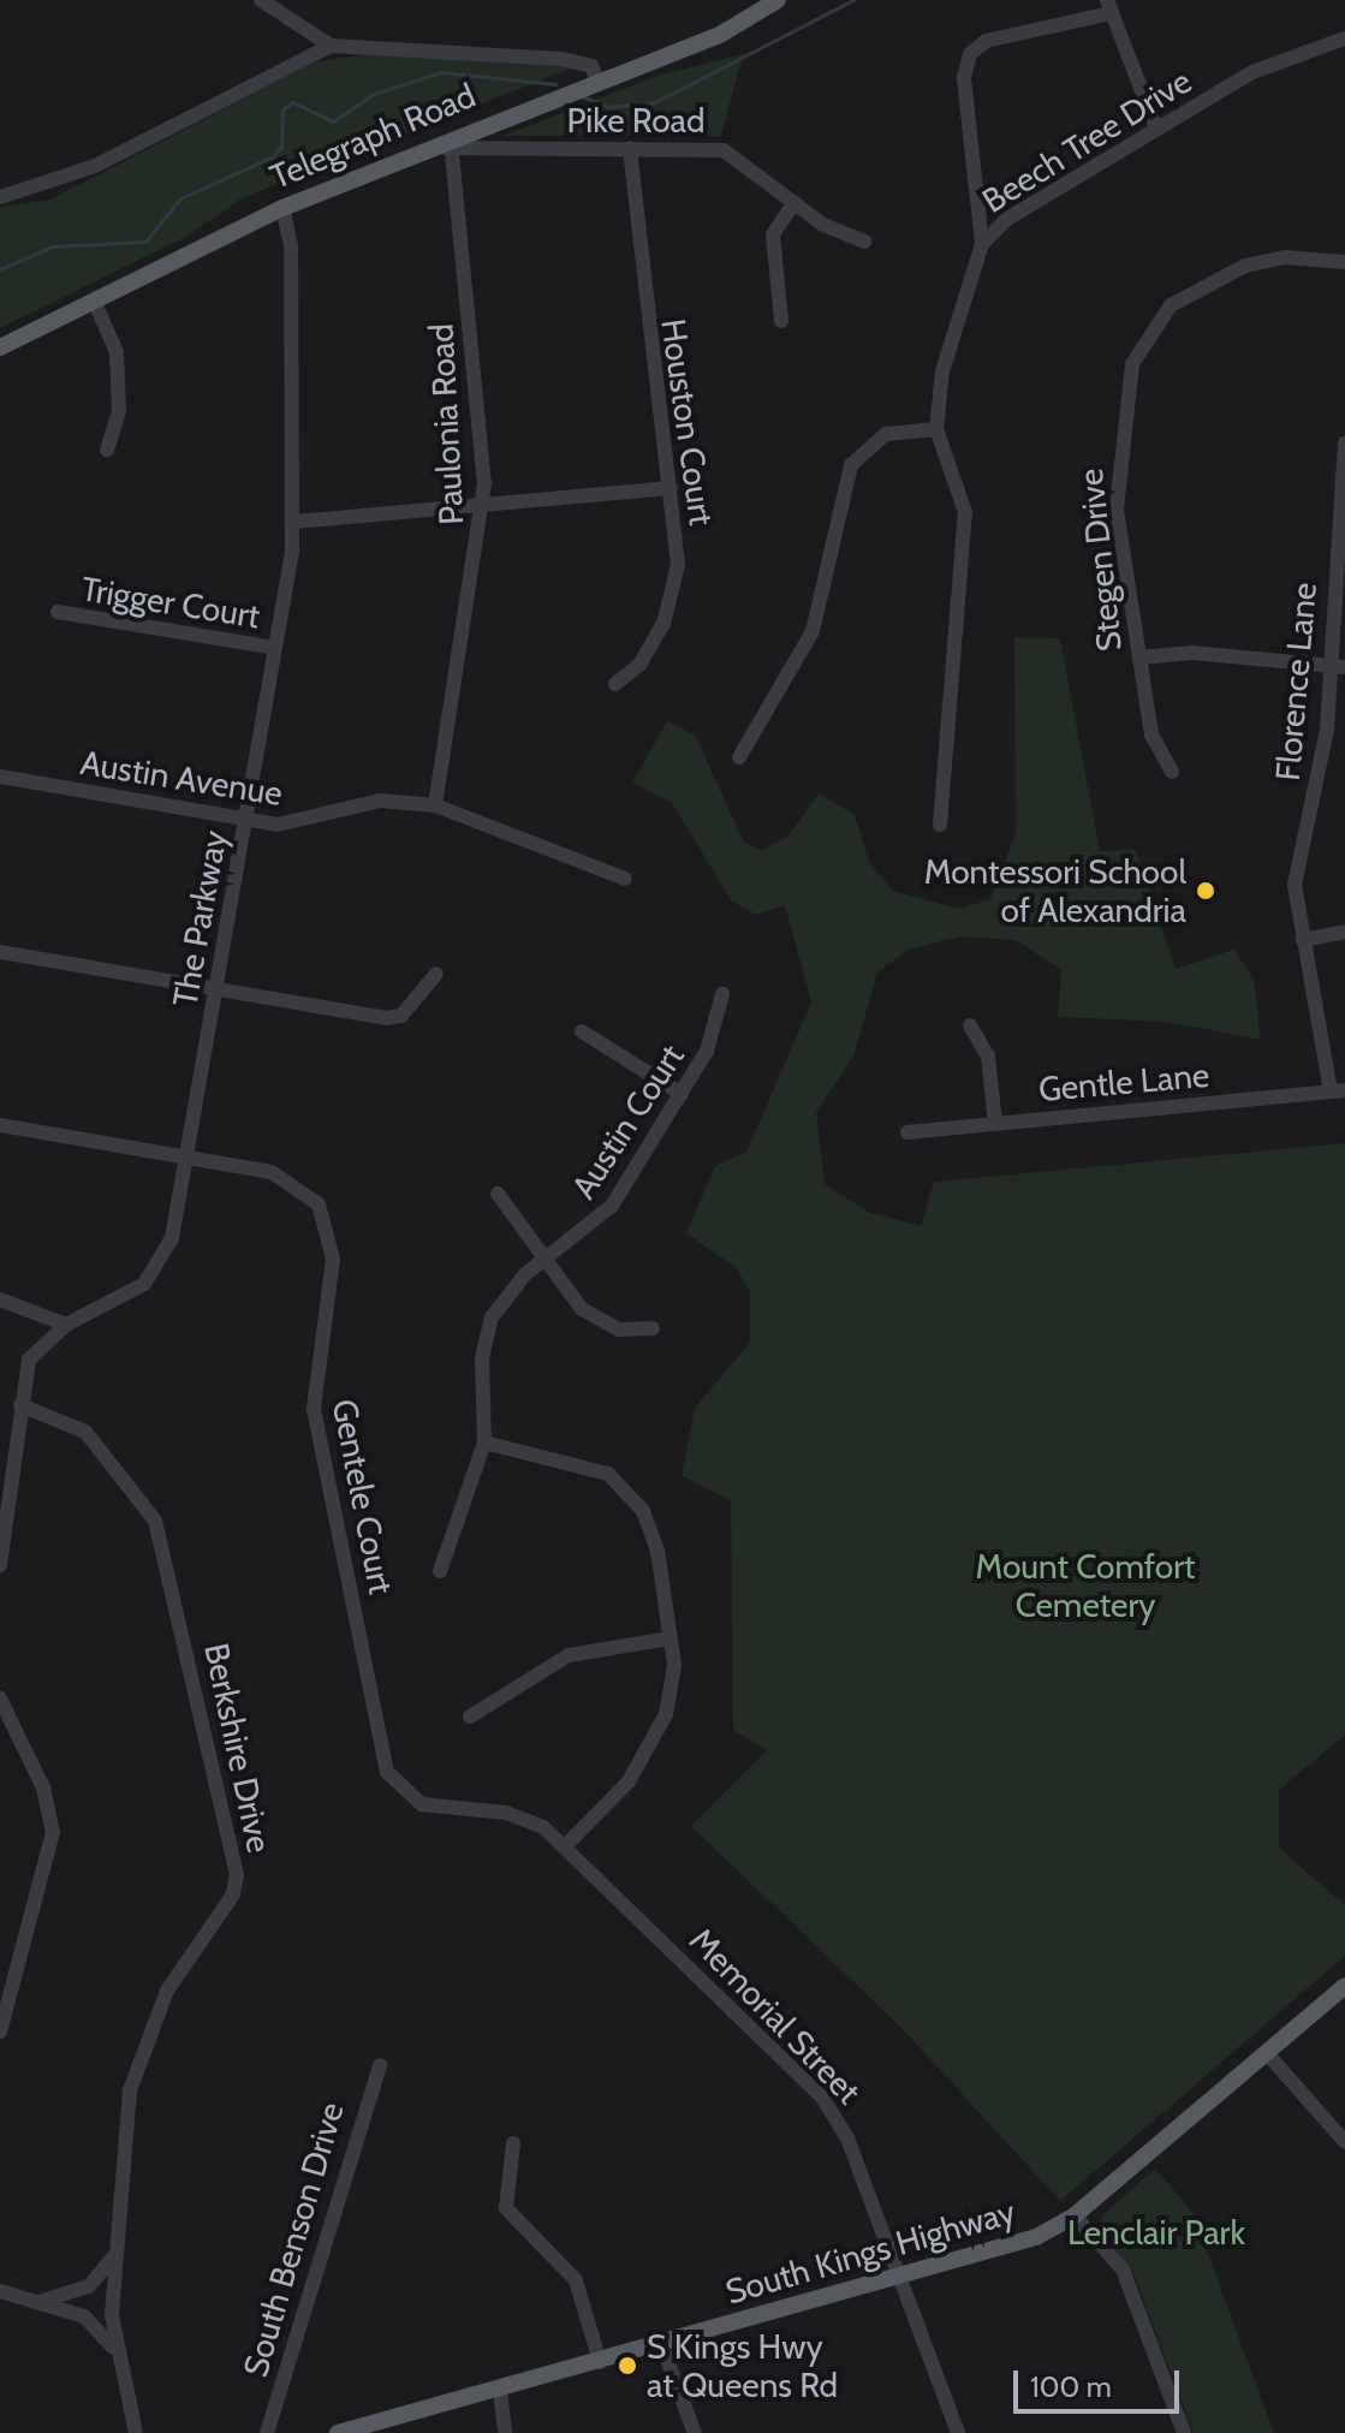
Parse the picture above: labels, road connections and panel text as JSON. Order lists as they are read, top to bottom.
{
  "streets": {
    "main road": ["Telegraph Road", "South Kings Highway"],
    "street": [
      "Pike Road",
      "Beech Tree Drive",
      "Houston Court",
      "Paulonia Road",
      "Stegen Drive",
      "Trigger Court",
      "Florence Lane",
      "Austin Avenue",
      "The Parkway",
      "Gentle Lane",
      "Austin Court",
      "Gentele Court",
      "Berkshire Drive",
      "Memorial Street",
      "South Benson Drive"
    ]
  },
  "crossings": [
    ["Pike Road", "Telegraph Road"],
    ["Pike Road", "Houston Court"],
    ["Pike Road", "Paulonia Road"],
    ["Telegraph Road", "Paulonia Road"],
    ["Telegraph Road", "The Parkway"],
    ["Paulonia Road", "Austin Avenue"],
    ["Trigger Court", "The Parkway"],
    ["Florence Lane", "Gentle Lane"],
    ["Austin Avenue", "The Parkway"],
    ["The Parkway", "Gentele Court"],
    ["The Parkway", "Berkshire Drive"],
    ["Gentele Court", "Memorial Street"],
    ["Memorial Street", "South Kings Highway"]
  ],
  "parks": ["Mount Comfort Cemetery", "Lenclair Park"],
  "places": ["Montessori School of Alexandria", "S Kings Hwy at Queens Rd"],
  "scale_bar": "100 m"
}
